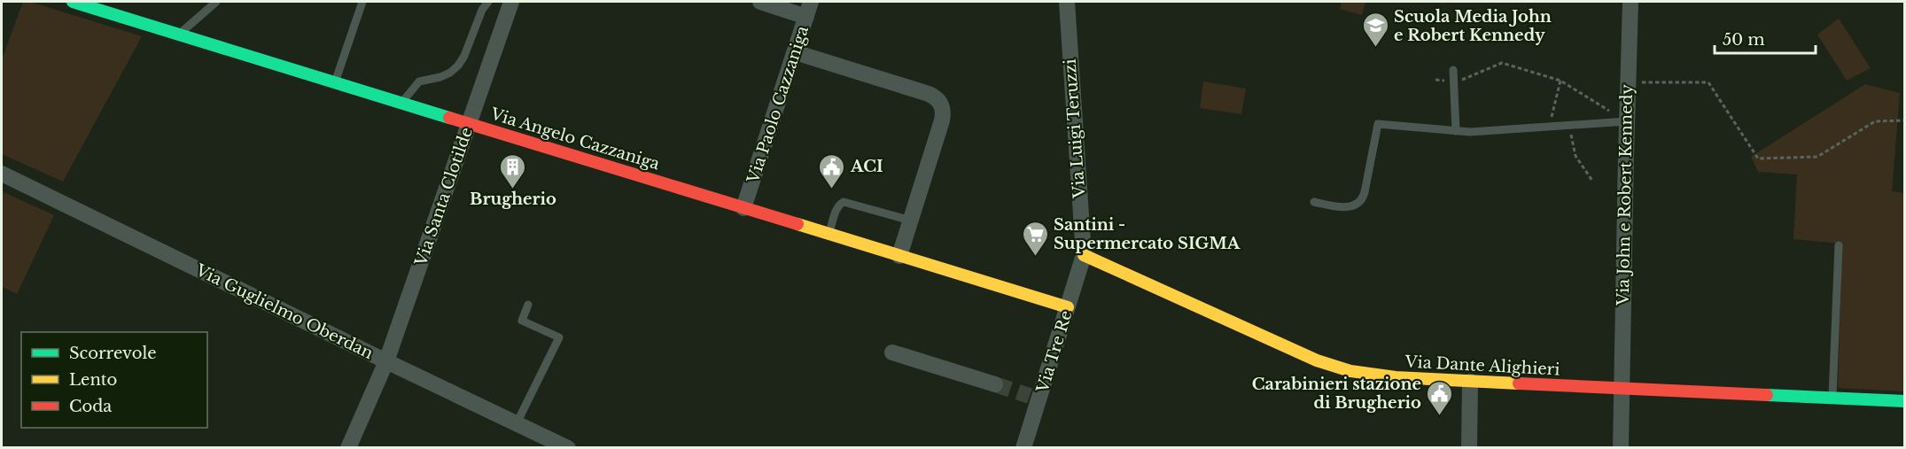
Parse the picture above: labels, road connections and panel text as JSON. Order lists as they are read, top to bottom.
{
  "streets": {
    "street": [
      "Via Paolo Cazzaniga",
      "Via Luigi Teruzzi",
      "Via Angelo Cazzaniga",
      "Via John e Robert Kennedy",
      "Via Santa Clotilde",
      "Via Guglielmo Oberdan",
      "Via Tre Re",
      "Via Dante Alighieri"
    ]
  },
  "crossings": [
    ["Via Paolo Cazzaniga", "Via Angelo Cazzaniga"],
    ["Via Luigi Teruzzi", "Via Tre Re"],
    ["Via Luigi Teruzzi", "Via Dante Alighieri"],
    ["Via Angelo Cazzaniga", "Via Santa Clotilde"],
    ["Via Angelo Cazzaniga", "Via Tre Re"],
    ["Via John e Robert Kennedy", "Via Dante Alighieri"],
    ["Via Santa Clotilde", "Via Guglielmo Oberdan"],
    ["Via Tre Re", "Via Dante Alighieri"]
  ],
  "places": {
    "school or university": ["Scuola Media John e Robert Kennedy"],
    "building": ["Brugherio"],
    "public building": ["ACI", "Carabinieri stazione di Brugherio"],
    "supermarket": ["Santini - Supermercato SIGMA"]
  },
  "legend": ["Scorrevole", "Lento", "Coda"],
  "scale_bar": "50 m"
}
